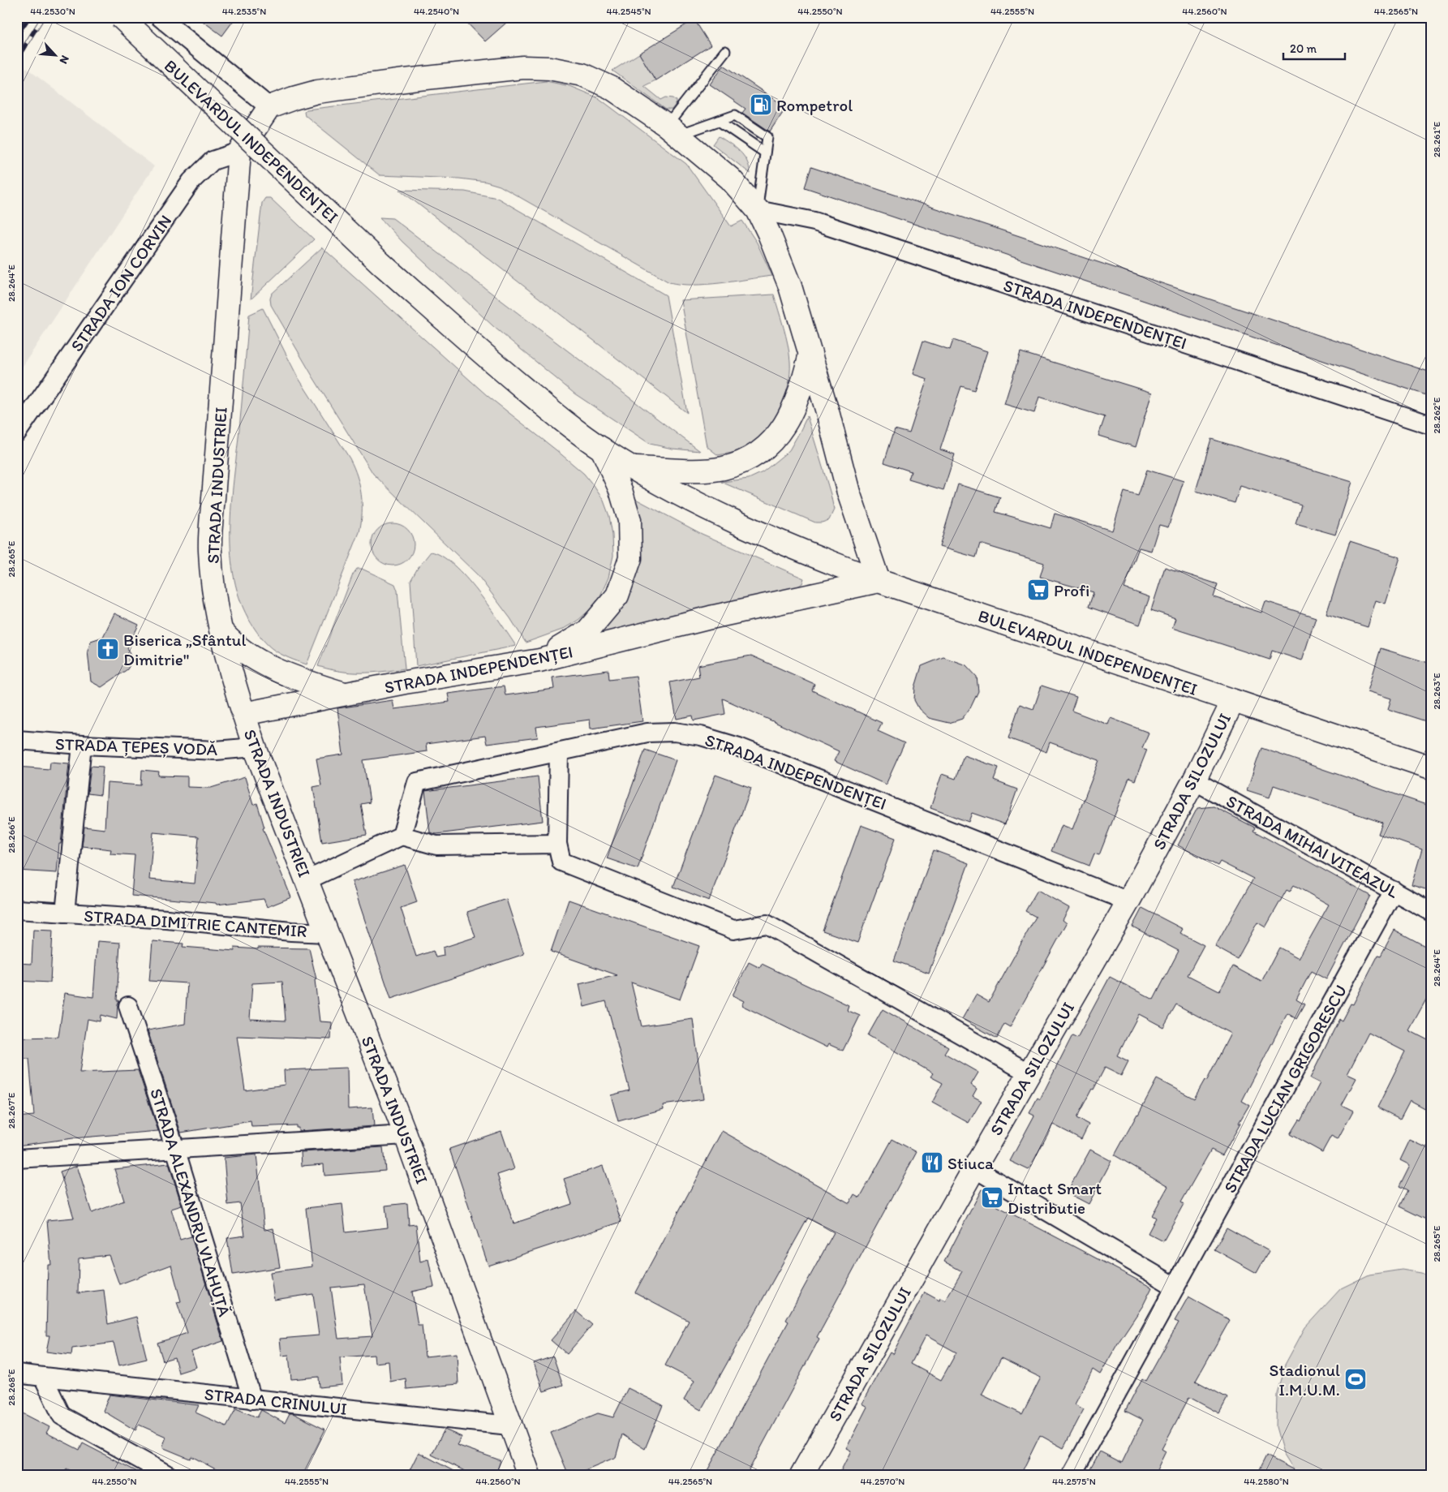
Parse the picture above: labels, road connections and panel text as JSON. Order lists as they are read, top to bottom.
{
  "streets": {
    "street": [
      "BULEVARDUL INDEPENDENȚEI",
      "STRADA ION CORVIN",
      "STRADA INDEPENDENȚEI",
      "STRADA INDUSTRIEI",
      "STRADA ȚEPEȘ VODĂ",
      "STRADA SILOZULUI",
      "STRADA MIHAI VITEAZUL",
      "STRADA DIMITRIE CANTEMIR",
      "STRADA LUCIAN GRIGORESCU",
      "STRADA ALEXANDRU VLAHUȚĂ",
      "STRADA CRINULUI"
    ]
  },
  "crossings": [
    ["BULEVARDUL INDEPENDENȚEI", "STRADA INDEPENDENȚEI"],
    ["BULEVARDUL INDEPENDENȚEI", "STRADA SILOZULUI"],
    ["STRADA ION CORVIN", "STRADA INDUSTRIEI"],
    ["STRADA INDEPENDENȚEI", "STRADA INDUSTRIEI"],
    ["STRADA INDEPENDENȚEI", "STRADA SILOZULUI"],
    ["STRADA INDUSTRIEI", "STRADA ȚEPEȘ VODĂ"],
    ["STRADA INDUSTRIEI", "STRADA DIMITRIE CANTEMIR"],
    ["STRADA INDUSTRIEI", "STRADA CRINULUI"],
    ["STRADA ȚEPEȘ VODĂ", "STRADA DIMITRIE CANTEMIR"],
    ["STRADA SILOZULUI", "STRADA MIHAI VITEAZUL"],
    ["STRADA MIHAI VITEAZUL", "STRADA LUCIAN GRIGORESCU"],
    ["STRADA ALEXANDRU VLAHUȚĂ", "STRADA CRINULUI"]
  ],
  "places": {
    "fuel station": ["Rompetrol"],
    "supermarket": ["Profi", "Intact Smart Distributie"],
    "church": ["Biserica „Sfântul Dimitrie\""],
    "restaurant": ["Stiuca"],
    "sports": ["Stadionul I.M.U.M."]
  },
  "scale_bar": "20 m",
  "north": "bottom right",
  "coordinates": [
    "44.2530°N",
    "44.2535°N",
    "44.2540°N",
    "44.2545°N",
    "44.2550°N",
    "44.2555°N",
    "44.2560°N",
    "44.2565°N",
    "28.261°E",
    "28.264°E",
    "28.262°E",
    "28.265°E",
    "28.263°E",
    "28.266°E",
    "28.267°E",
    "28.268°E",
    "44.2570°N",
    "44.2575°N",
    "44.2580°N"
  ]
}
